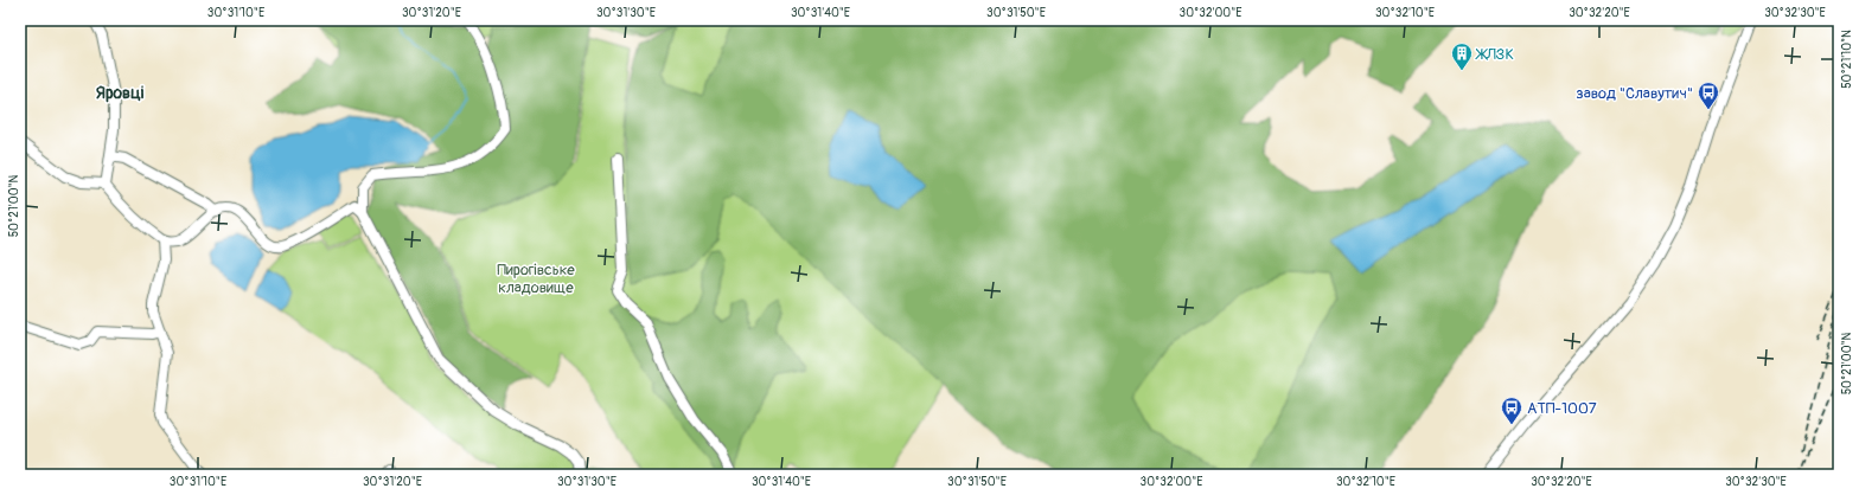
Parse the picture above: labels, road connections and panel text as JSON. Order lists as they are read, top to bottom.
{
  "districts": ["Яровці"],
  "parks": ["Пирогівське кладовище"],
  "places": {
    "building": ["ЖЛЗК"],
    "bus stop": ["завод \"Славутич\"", "АТП-1007"]
  },
  "coordinates": [
    "30°31'10\"E",
    "30°31'20\"E",
    "30°31'30\"E",
    "30°31'40\"E",
    "30°31'50\"E",
    "30°32'00\"E",
    "30°32'10\"E",
    "30°32'20\"E",
    "30°32'30\"E",
    "50°21'10\"N",
    "50°21'00\"N"
  ]
}
